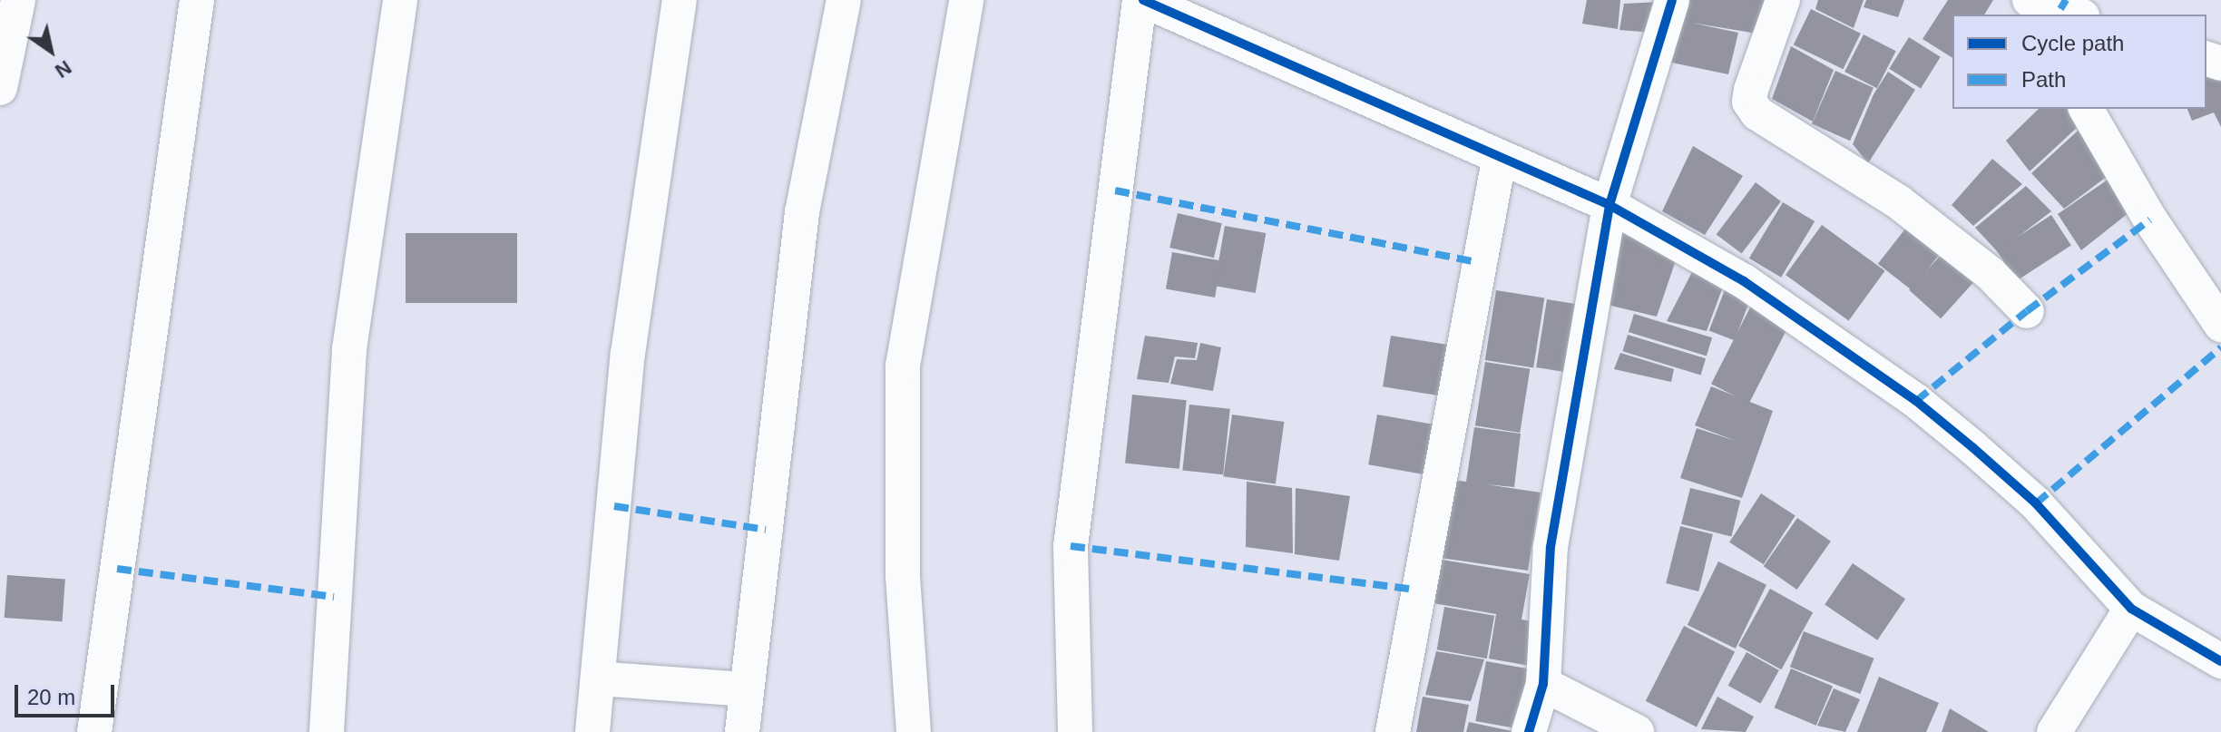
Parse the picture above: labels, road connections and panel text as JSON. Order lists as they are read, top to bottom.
{
  "legend": ["Cycle path", "Path"],
  "scale_bar": "20 m",
  "north": "bottom right"
}
